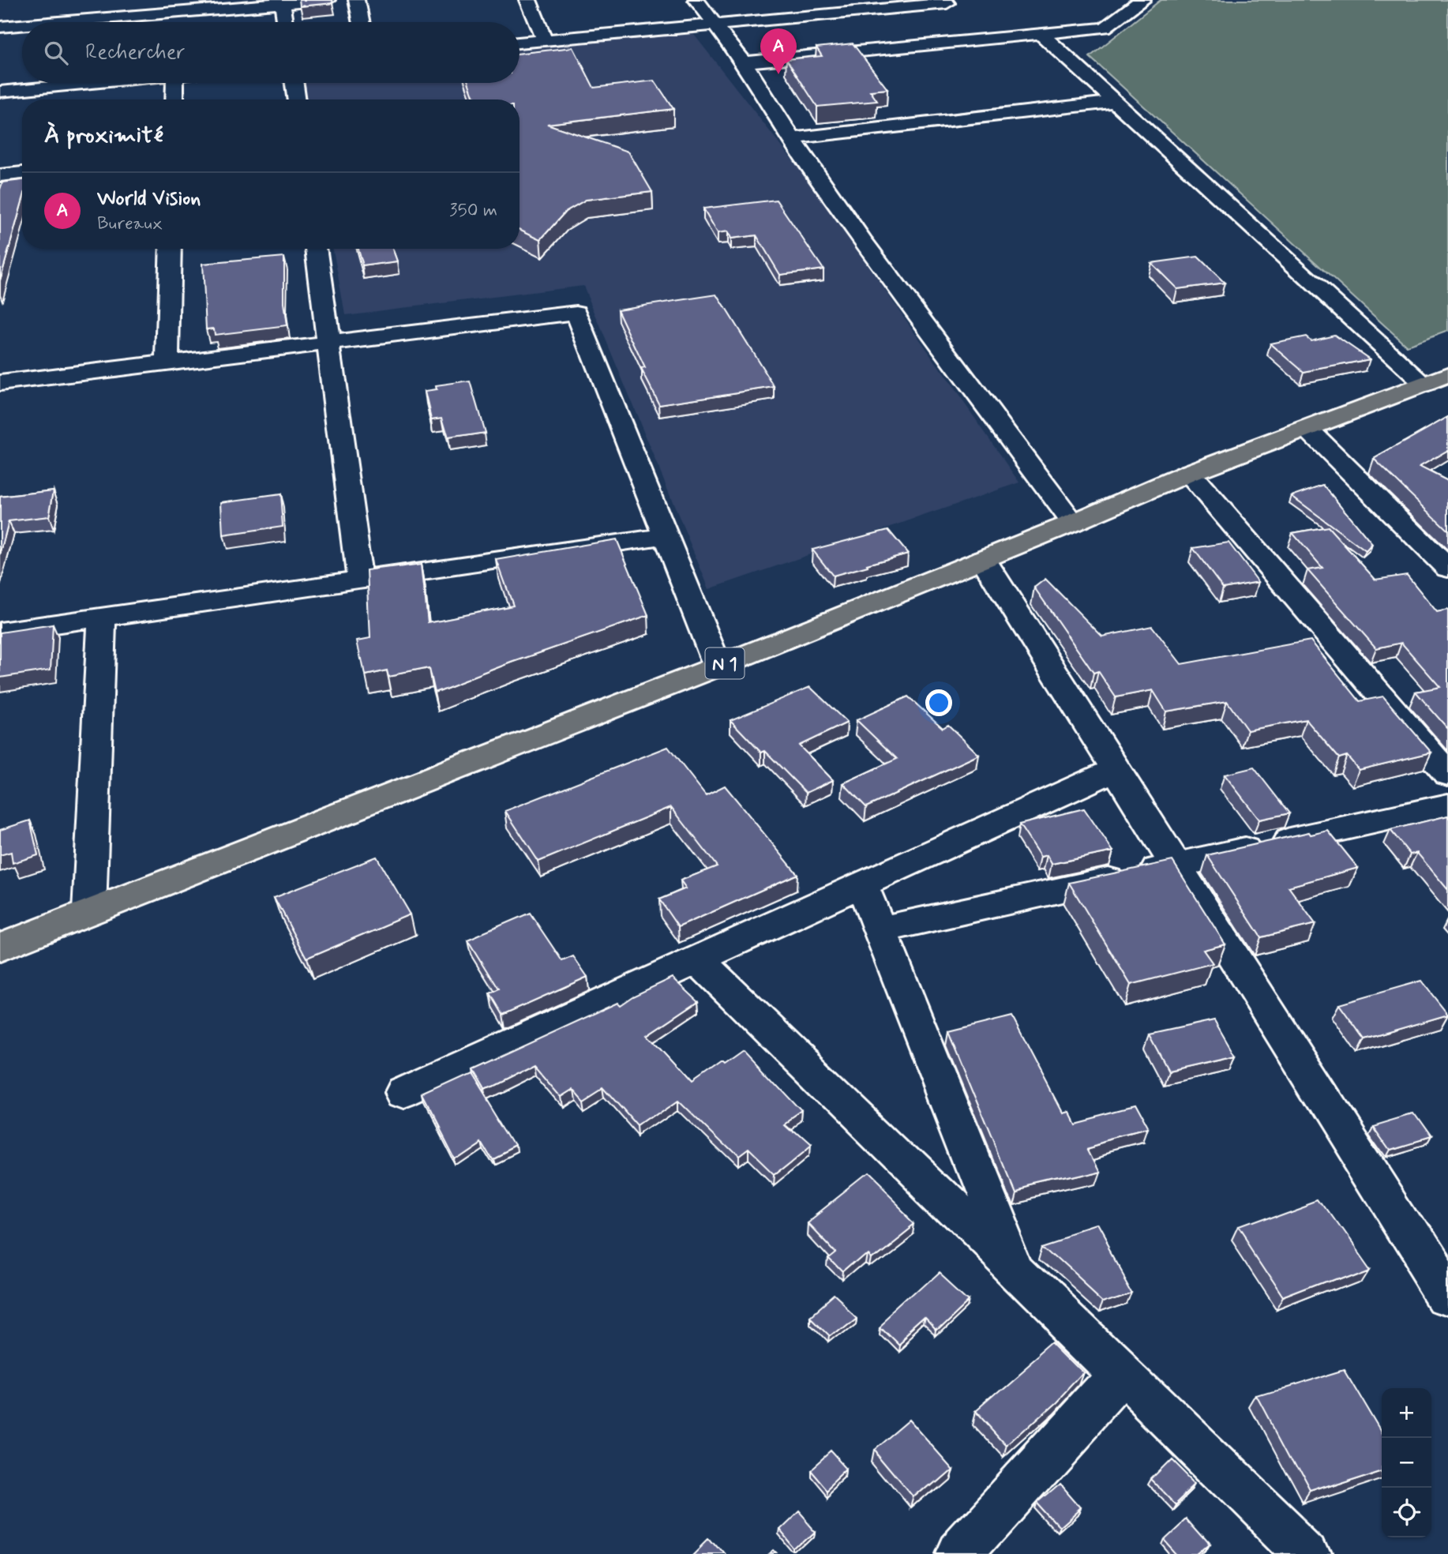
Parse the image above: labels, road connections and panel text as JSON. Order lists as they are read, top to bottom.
{
  "streets": {
    "highway": ["N 1"]
  },
  "page": {
    "search": "Rechercher",
    "pins": "A",
    "heading": "À proximité",
    "list": [
      {
        "mark": "A",
        "name": "World Vision",
        "note": "Bureaux",
        "value": "350 m"
      }
    ],
    "map_buttons": ["+", "−"]
  }
}
